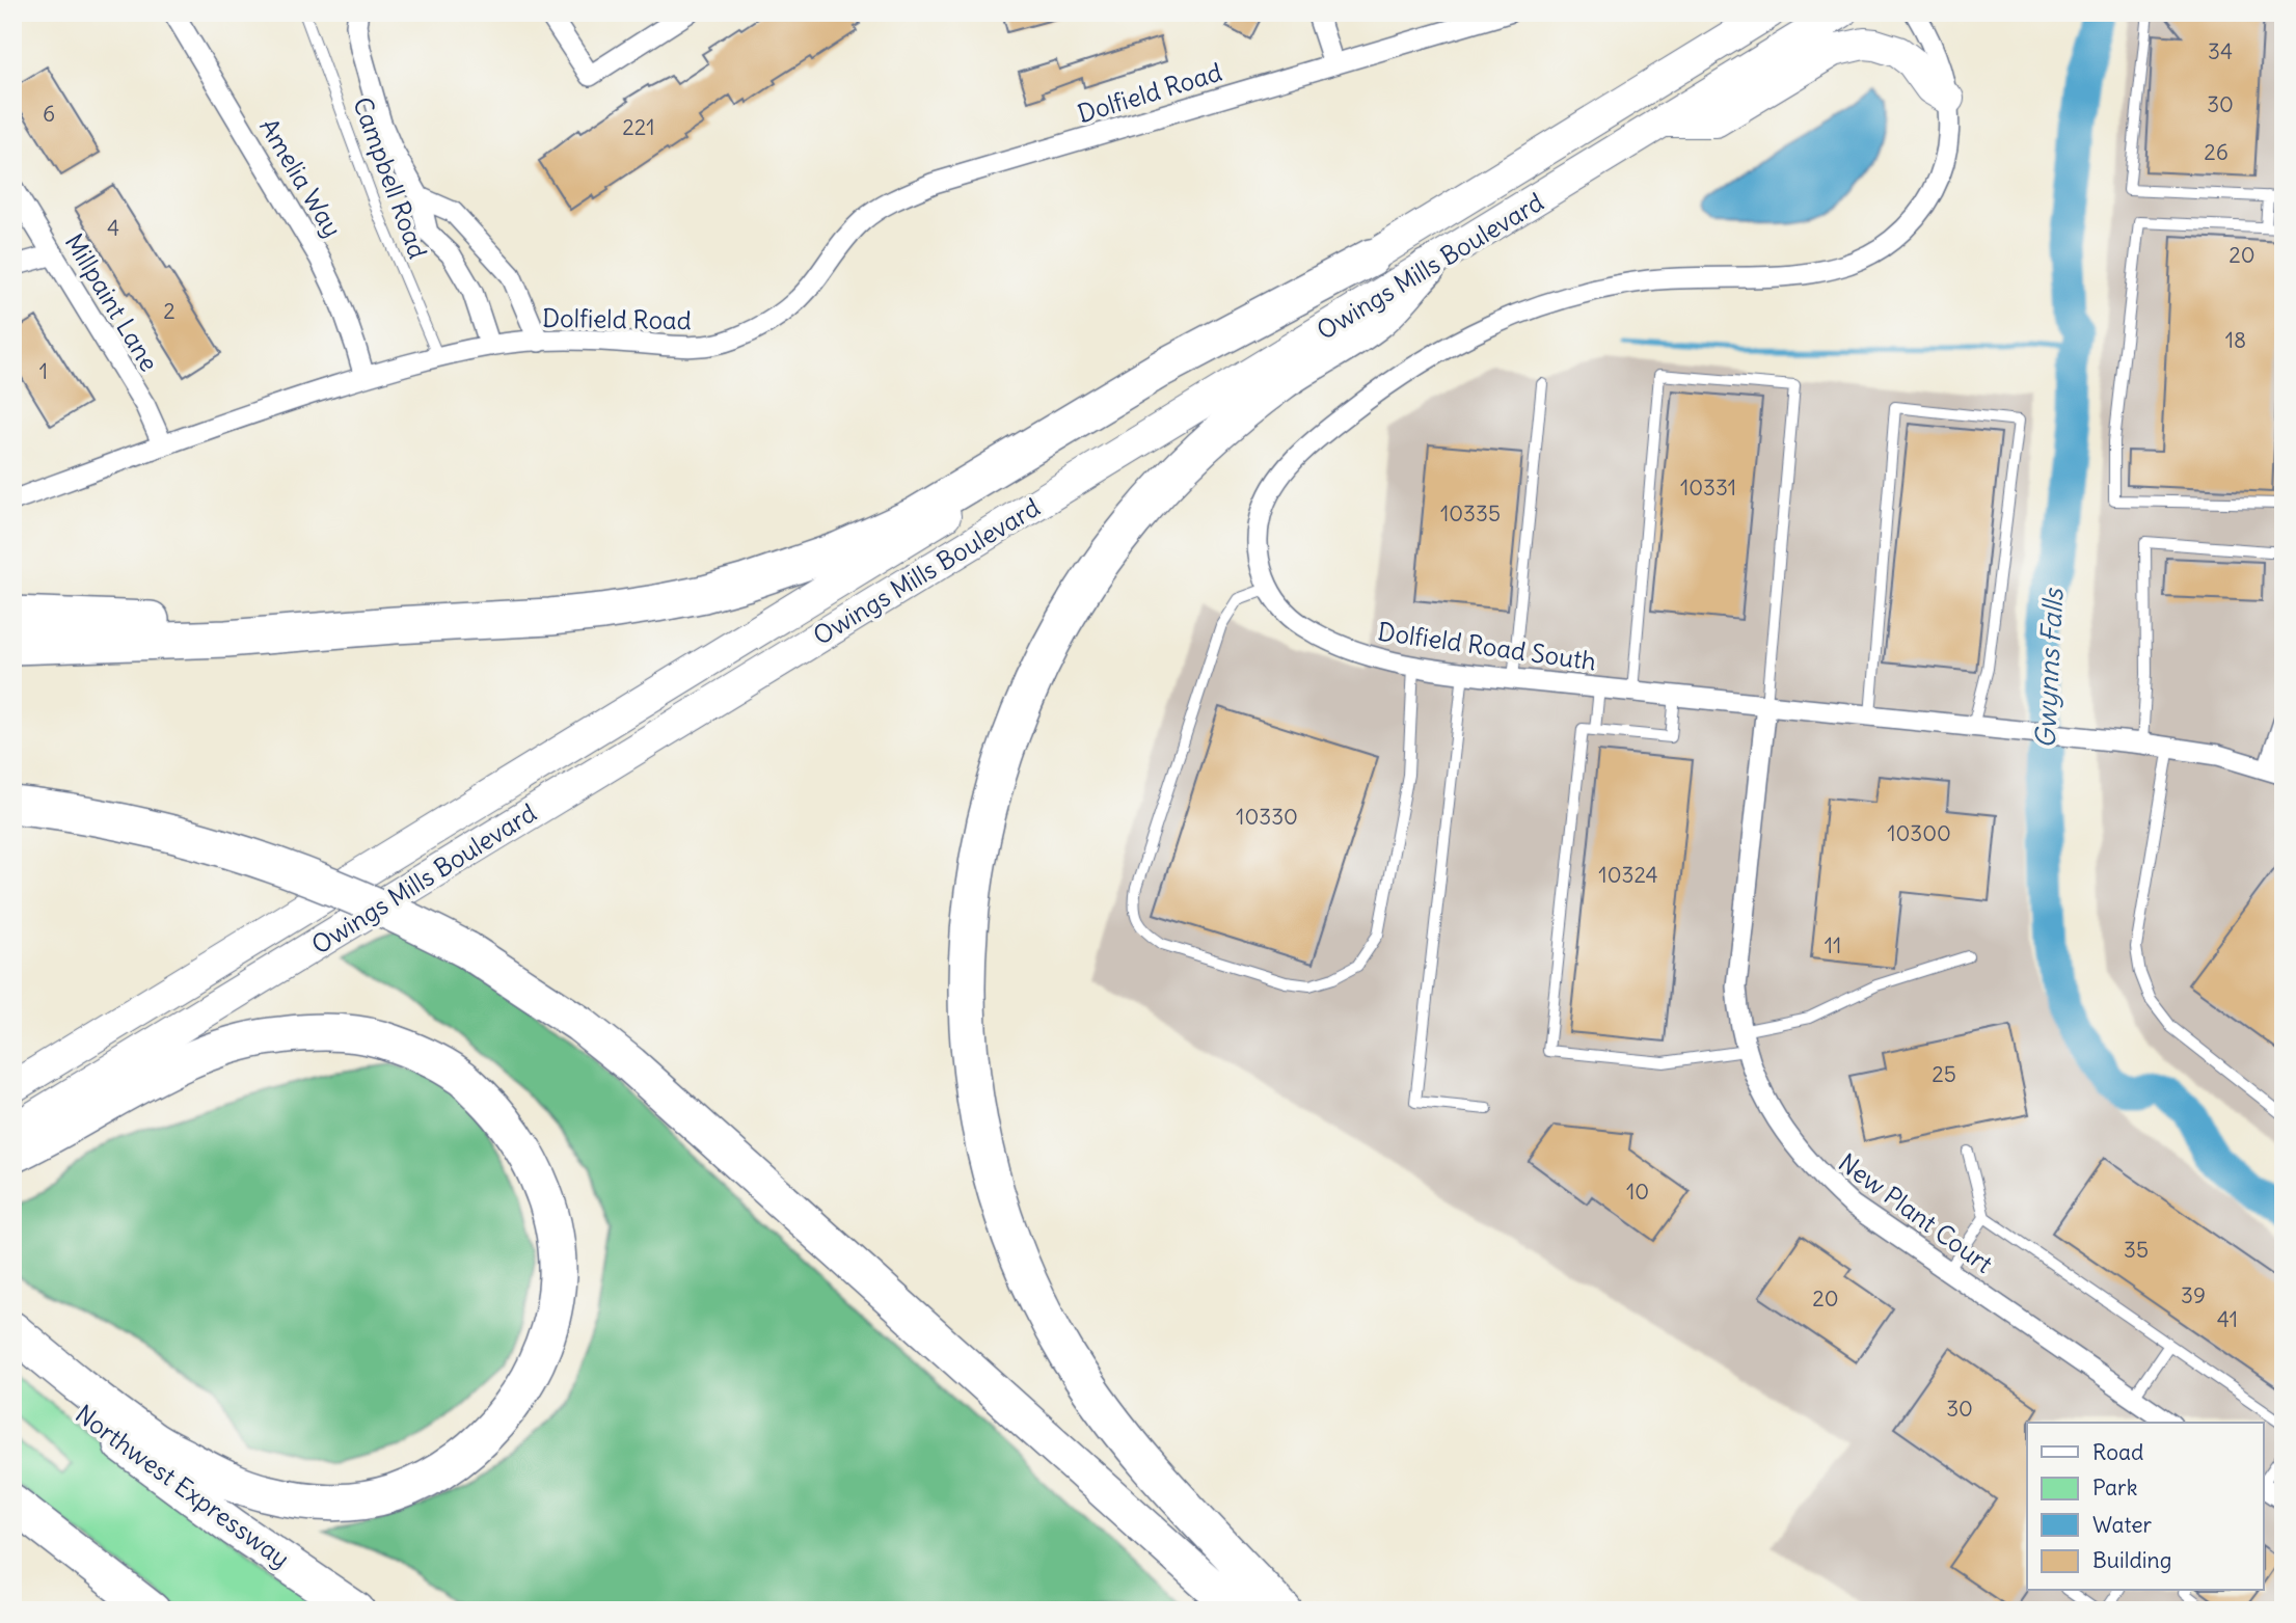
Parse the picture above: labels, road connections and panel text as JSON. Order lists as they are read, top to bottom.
{
  "streets": {
    "highway": ["Northwest Expressway"],
    "main road": ["Owings Mills Boulevard"],
    "street": [
      "Dolfield Road",
      "Amelia Way",
      "Millpaint Lane",
      "Dolfield Road South",
      "New Plant Court"
    ],
    "lane": ["Campbell Road"]
  },
  "crossings": [
    ["Dolfield Road", "Amelia Way"],
    ["Dolfield Road", "Campbell Road"],
    ["Dolfield Road", "Millpaint Lane"],
    ["Dolfield Road South", "New Plant Court"]
  ],
  "water": ["Gwynns Falls"],
  "house_numbers": [
    "34",
    "30",
    "6",
    "221",
    "26",
    "4",
    "20",
    "2",
    "18",
    "1",
    "10331",
    "10335",
    "10330",
    "10300",
    "10324",
    "11",
    "25",
    "10",
    "35",
    "39",
    "20",
    "41",
    "30"
  ],
  "legend": [
    "Road",
    "Park",
    "Water",
    "Building"
  ]
}
